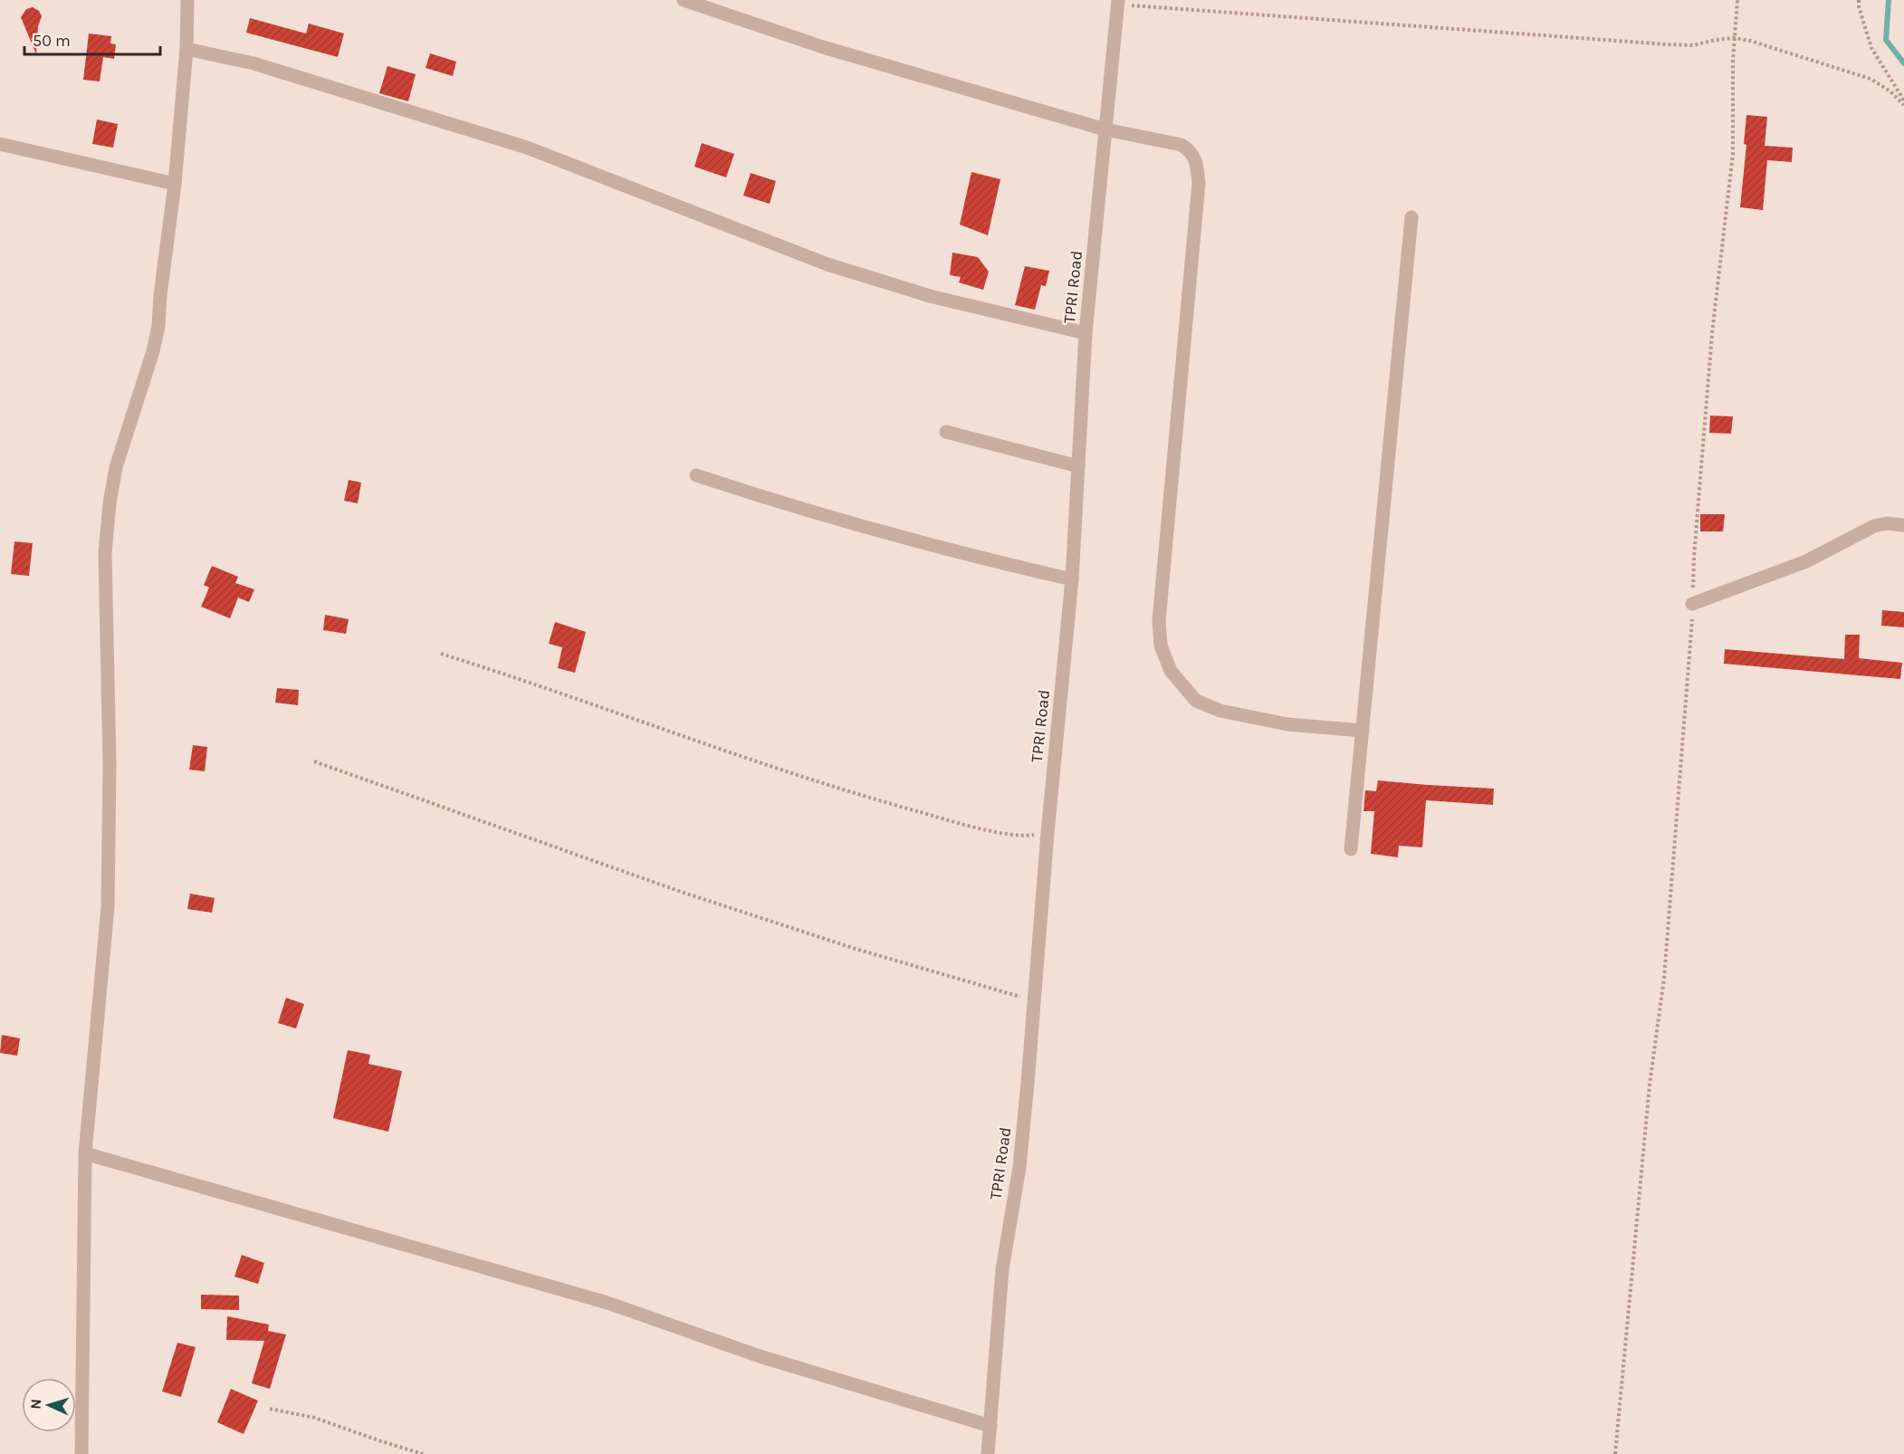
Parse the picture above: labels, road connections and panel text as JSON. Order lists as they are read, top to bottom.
{
  "streets": {
    "street": ["TPRI Road"]
  },
  "scale_bar": "50 m",
  "north": "left"
}
